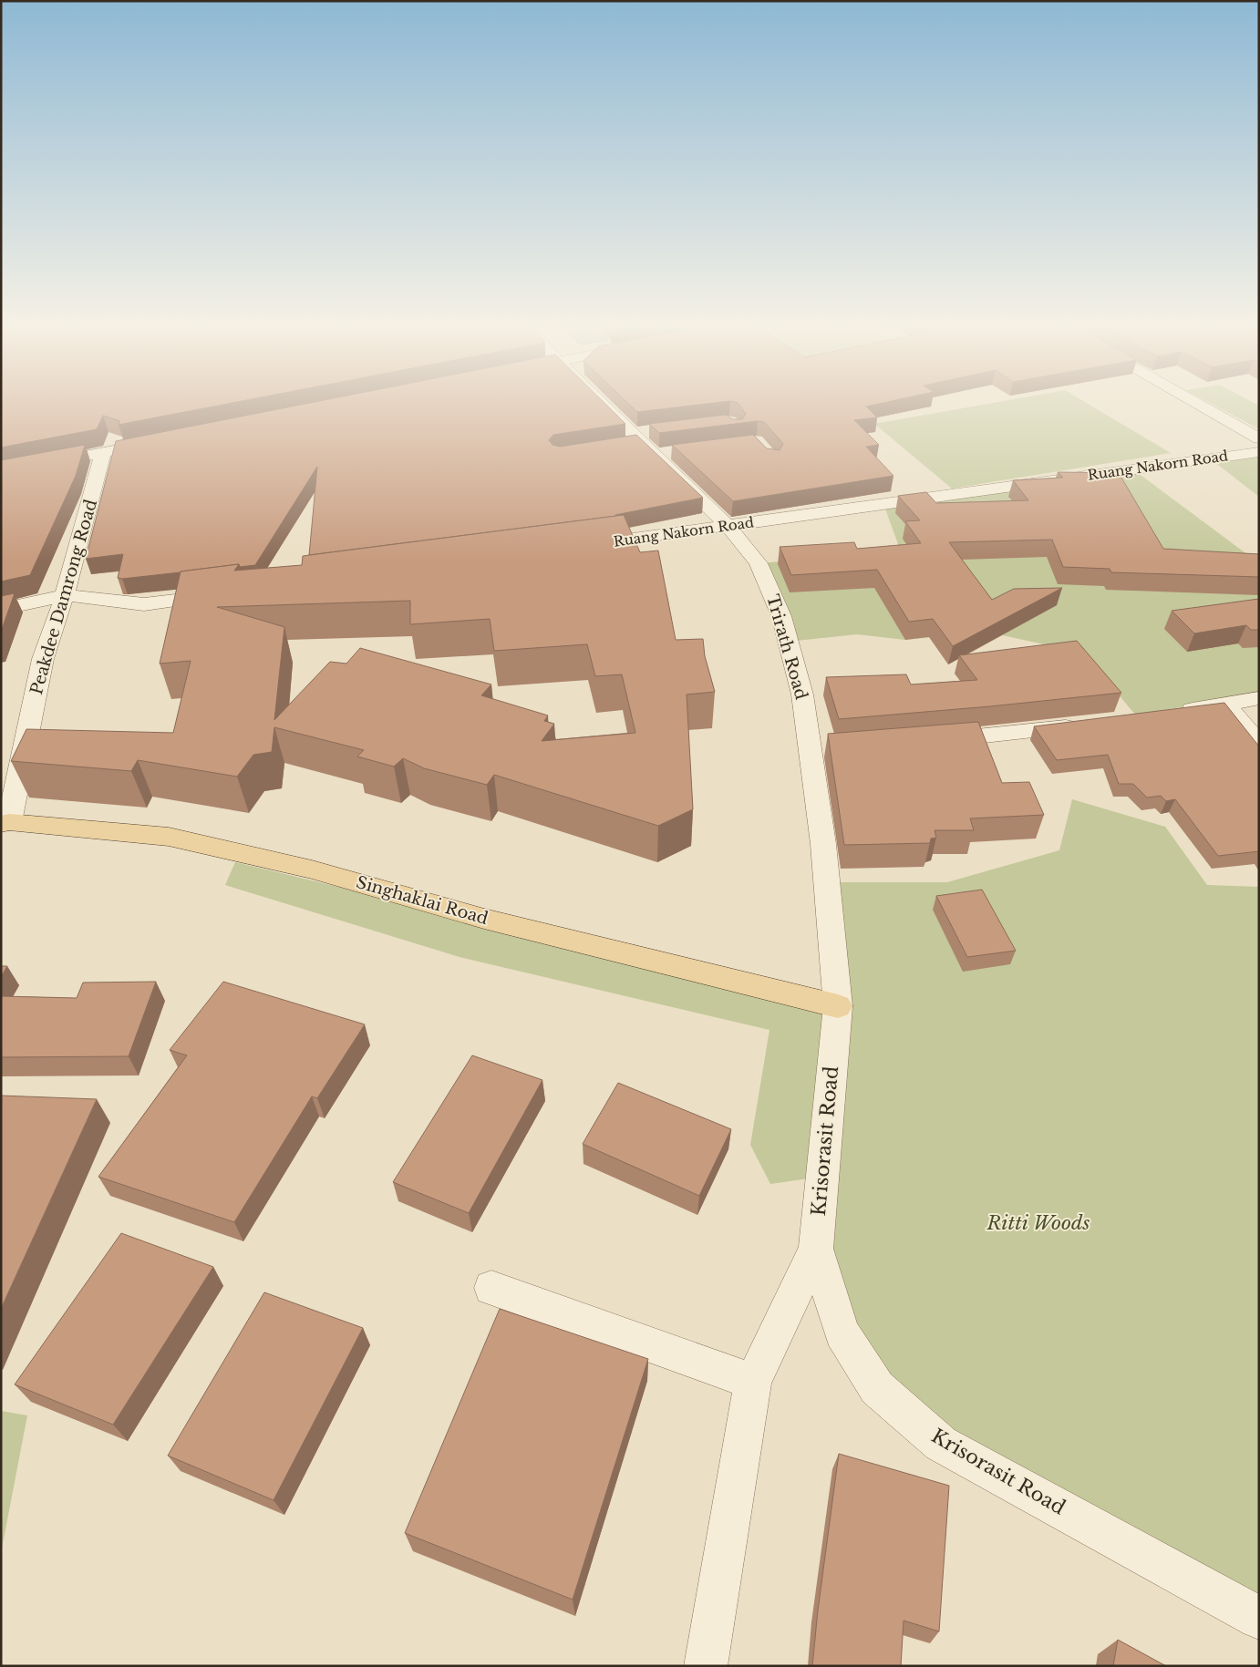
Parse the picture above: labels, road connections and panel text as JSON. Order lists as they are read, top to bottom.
{
  "streets": {
    "main road": ["Singhaklai Road"],
    "street": [
      "Ruang Nakorn Road",
      "Peakdee Damrong Road",
      "Trirath Road",
      "Krisorasit Road"
    ]
  },
  "crossings": [
    ["Ruang Nakorn Road", "Trirath Road"],
    ["Peakdee Damrong Road", "Singhaklai Road"],
    ["Trirath Road", "Singhaklai Road"],
    ["Trirath Road", "Krisorasit Road"],
    ["Singhaklai Road", "Krisorasit Road"]
  ],
  "parks": ["Ritti Woods"]
}
